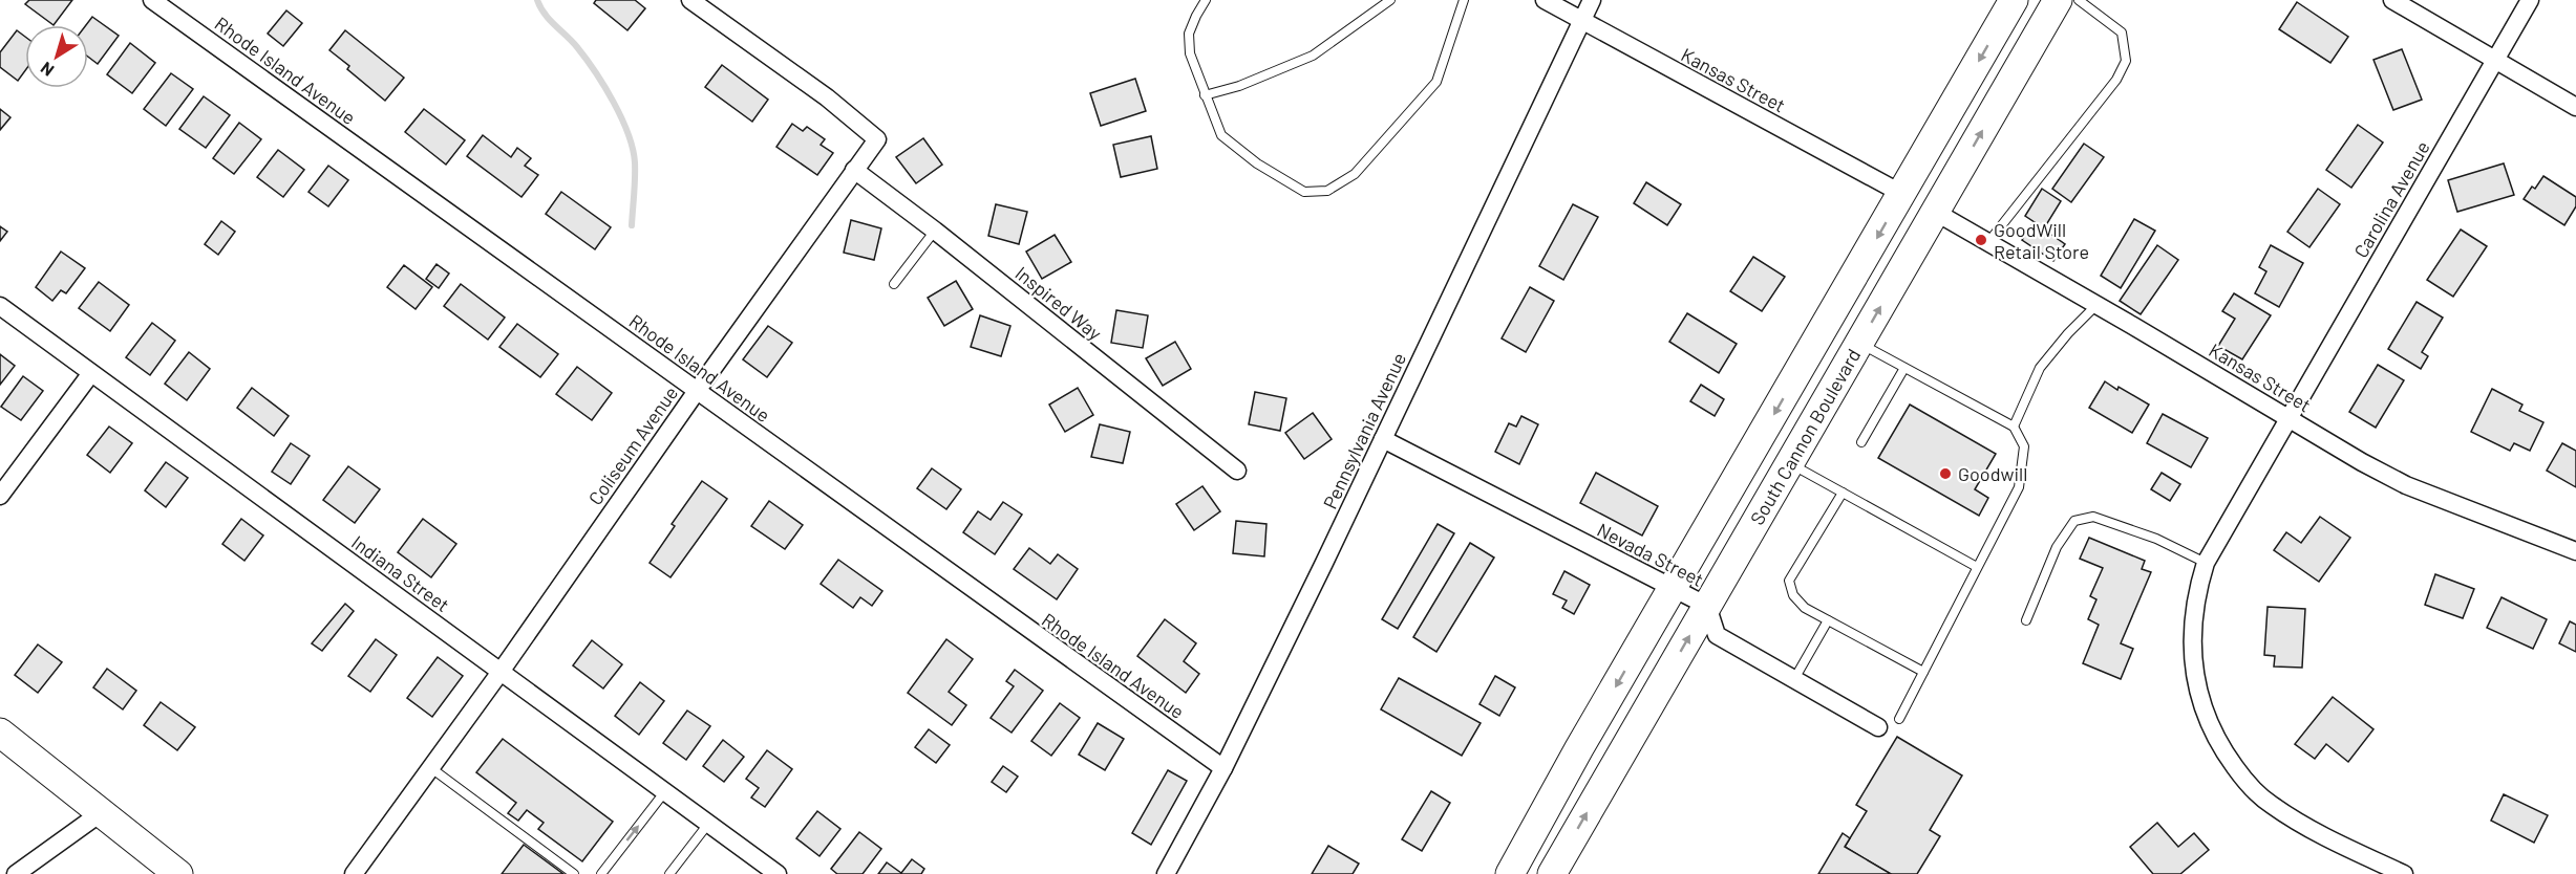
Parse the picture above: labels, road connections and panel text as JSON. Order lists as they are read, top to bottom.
{
  "streets": {
    "main road": ["South Cannon Boulevard"],
    "street": [
      "Rhode Island Avenue",
      "Kansas Street",
      "Carolina Avenue",
      "Inspired Way",
      "Pennsylvania Avenue",
      "Coliseum Avenue",
      "Nevada Street",
      "Indiana Street"
    ]
  },
  "crossings": [
    ["Rhode Island Avenue", "Pennsylvania Avenue"],
    ["Rhode Island Avenue", "Coliseum Avenue"],
    ["Kansas Street", "Carolina Avenue"],
    ["Kansas Street", "Pennsylvania Avenue"],
    ["Kansas Street", "South Cannon Boulevard"],
    ["Inspired Way", "Coliseum Avenue"],
    ["Pennsylvania Avenue", "Nevada Street"],
    ["South Cannon Boulevard", "Nevada Street"],
    ["Coliseum Avenue", "Indiana Street"]
  ],
  "places": ["GoodWill Retail Store", "Goodwill"],
  "north": "bottom left"
}
